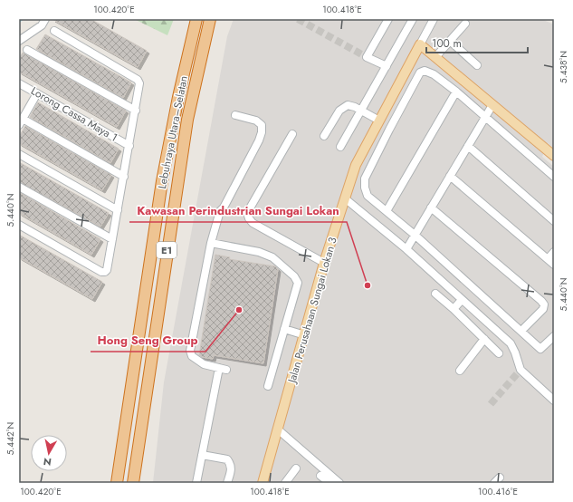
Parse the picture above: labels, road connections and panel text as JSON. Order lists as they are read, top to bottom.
{
  "streets": {
    "highway": ["Lebuhraya Utara–Selatan", "E1"],
    "main road": ["Jalan Perusahaan Sungai Lokan 3"],
    "street": ["Lorong Cassa Maya 1"]
  },
  "places": ["Kawasan Perindustrian Sungai Lokan", "Hong Seng Group"],
  "scale_bar": "100 m",
  "north": "bottom",
  "coordinates": [
    "100.420°E",
    "100.418°E",
    "5.438°N",
    "5.440°N",
    "5.442°N",
    "100.416°E"
  ]
}
